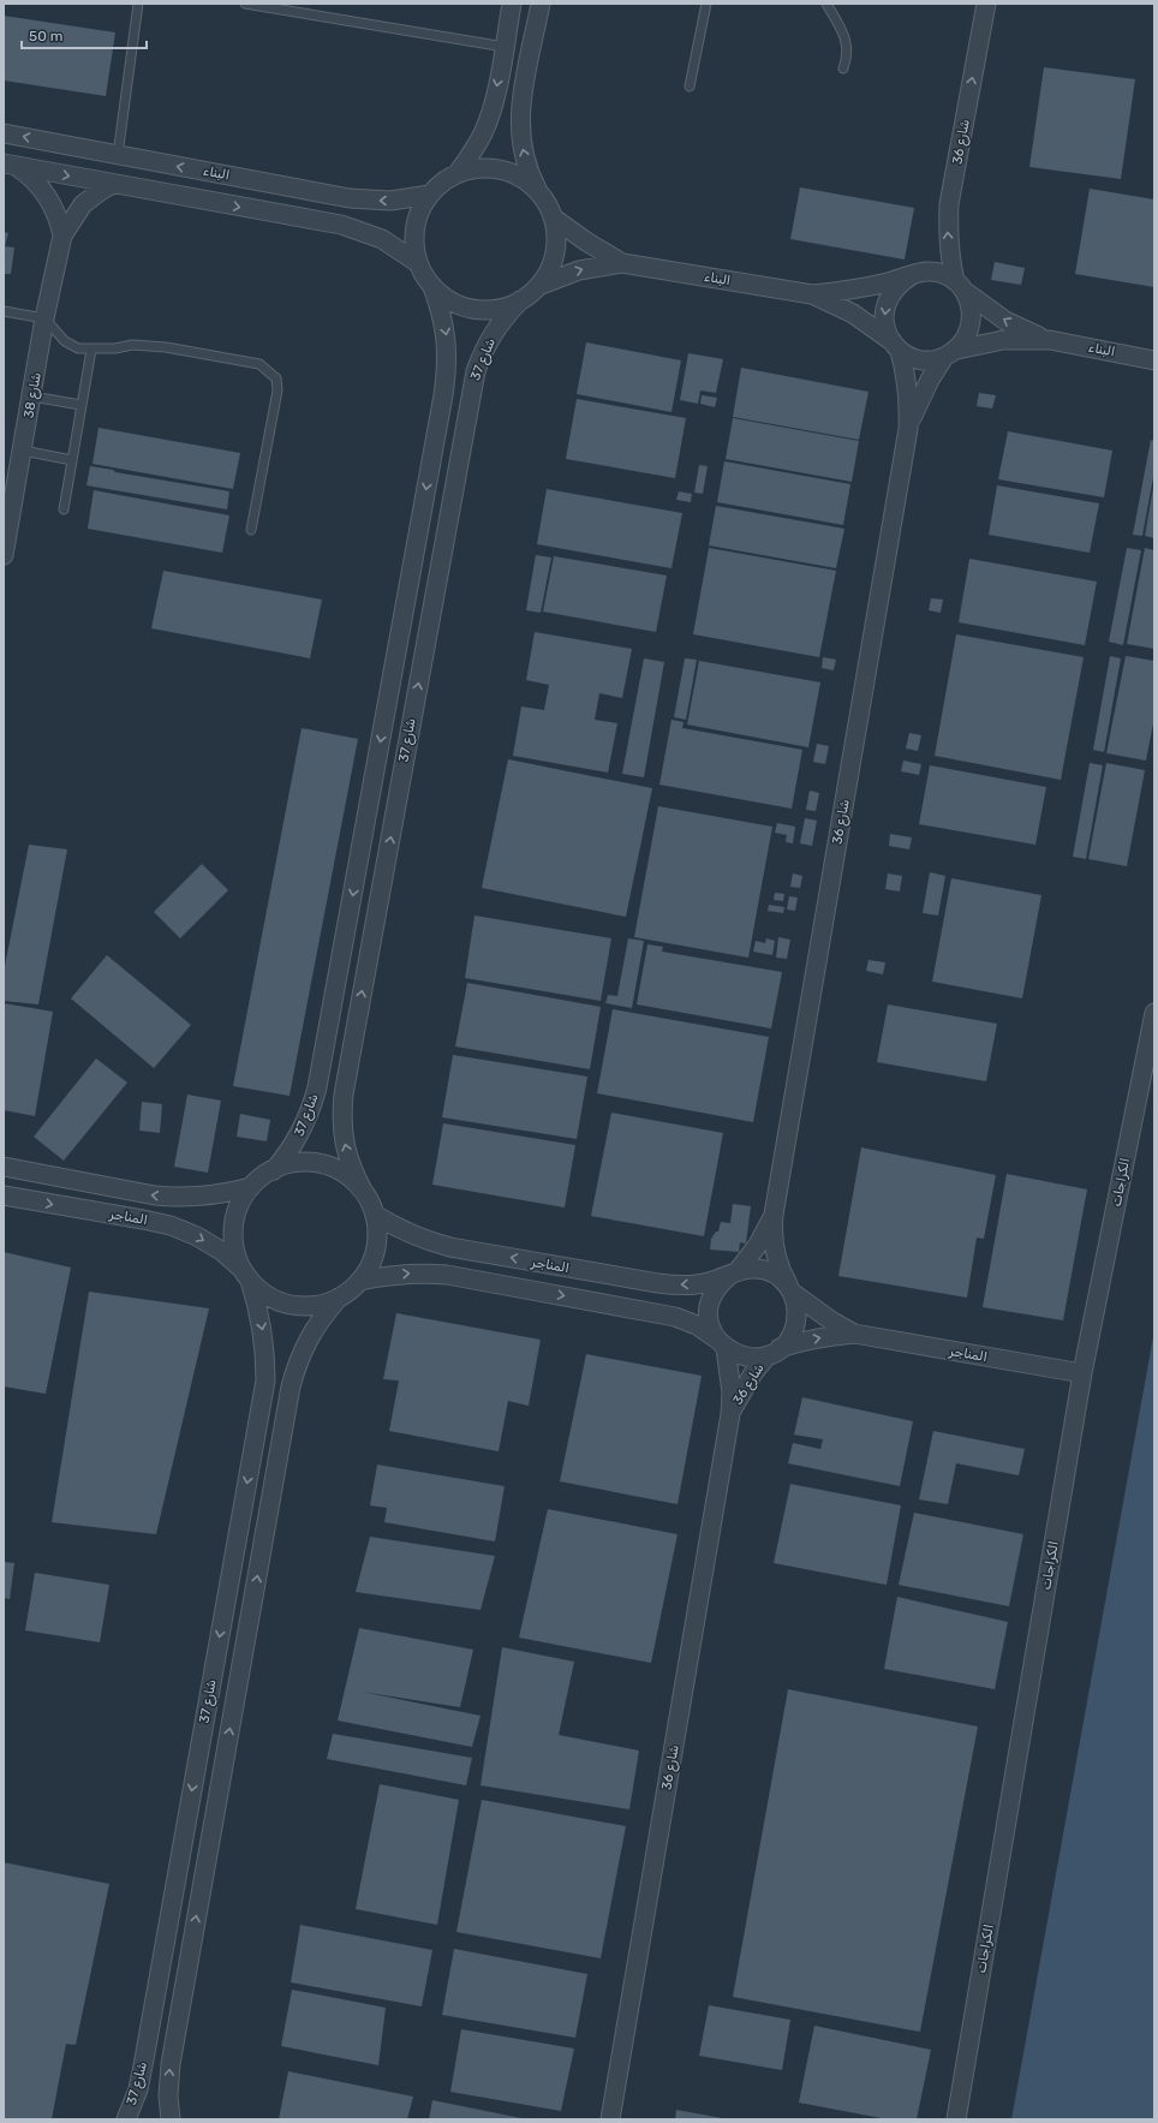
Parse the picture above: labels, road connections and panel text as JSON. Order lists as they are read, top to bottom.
{
  "streets": {
    "street": [
      "شارع 36",
      "البناء",
      "شارع 37",
      "شارع 38",
      "الكراجات",
      "المناجر"
    ]
  },
  "crossings": [
    ["شارع 36", "البناء"],
    ["شارع 36", "المناجر"],
    ["البناء", "شارع 37"],
    ["شارع 37", "المناجر"],
    ["الكراجات", "المناجر"]
  ],
  "scale_bar": "50 m"
}
